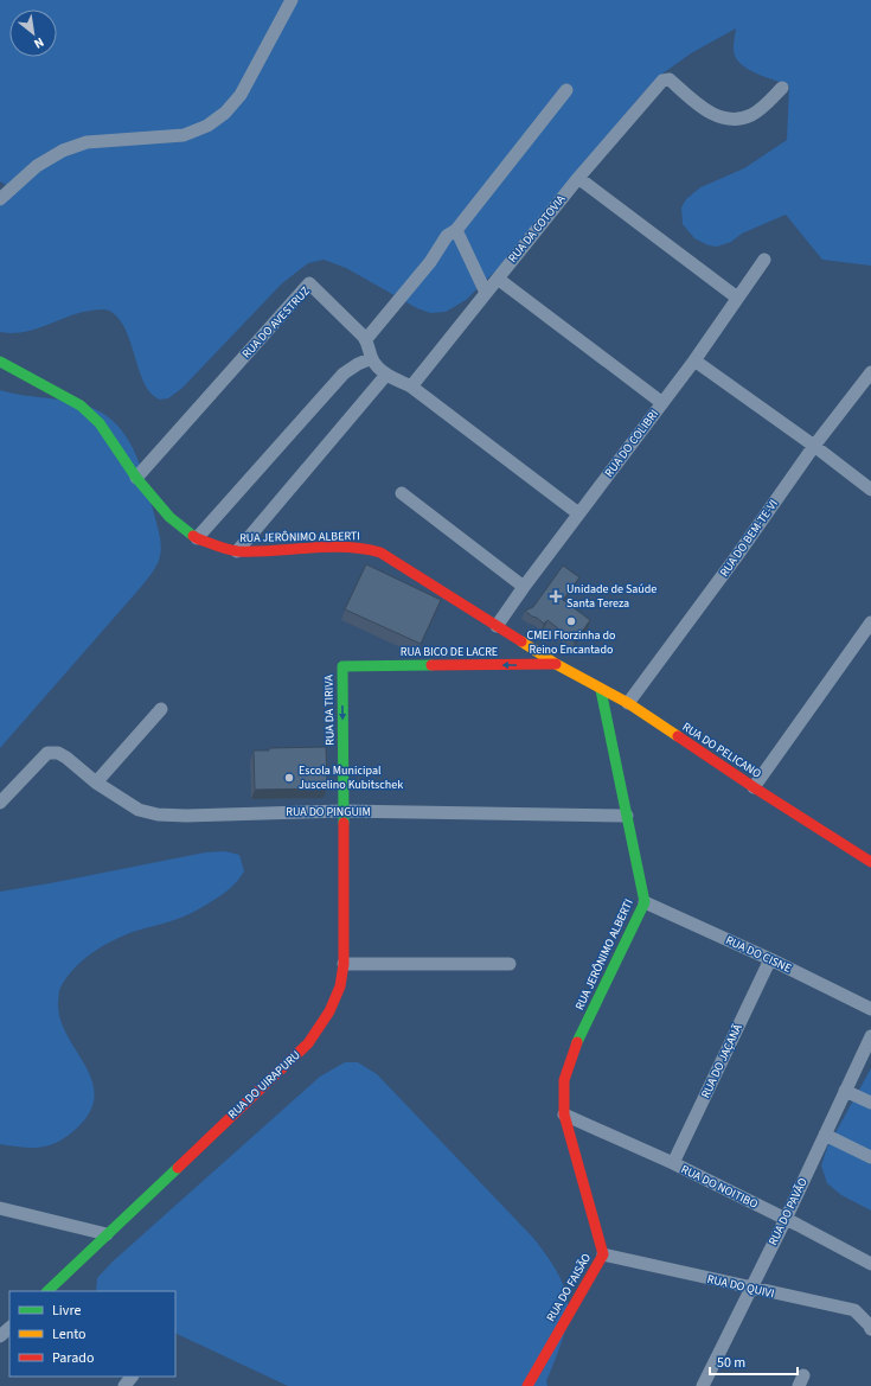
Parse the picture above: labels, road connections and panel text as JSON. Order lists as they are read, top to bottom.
{
  "streets": {
    "street": [
      "RUA DA COTOVIA",
      "RUA DO AVESTRUZ",
      "RUA DO COLIBRI",
      "RUA JERÔNIMO ALBERTI",
      "RUA DO BEM-TE-VI",
      "RUA BICO DE LACRE",
      "RUA DA TIRIVA",
      "RUA DO PELICANO",
      "RUA DO PINGUIM",
      "RUA DO CISNE",
      "RUA DO JAÇANÃ",
      "RUA DO UIRAPURU",
      "RUA DO NOITIBO",
      "RUA DO PAVÃO",
      "RUA DO QUIVI",
      "RUA DO FAISÃO"
    ]
  },
  "crossings": [
    ["RUA DA COTOVIA", "RUA DO AVESTRUZ"],
    ["RUA DO AVESTRUZ", "RUA DO COLIBRI"],
    ["RUA DO AVESTRUZ", "RUA JERÔNIMO ALBERTI"],
    ["RUA DO COLIBRI", "RUA JERÔNIMO ALBERTI"],
    ["RUA JERÔNIMO ALBERTI", "RUA BICO DE LACRE"],
    ["RUA JERÔNIMO ALBERTI", "RUA DO PELICANO"],
    ["RUA JERÔNIMO ALBERTI", "RUA DO PINGUIM"],
    ["RUA JERÔNIMO ALBERTI", "RUA DO CISNE"],
    ["RUA JERÔNIMO ALBERTI", "RUA DO NOITIBO"],
    ["RUA JERÔNIMO ALBERTI", "RUA DO FAISÃO"],
    ["RUA DO BEM-TE-VI", "RUA DO PELICANO"],
    ["RUA BICO DE LACRE", "RUA DA TIRIVA"],
    ["RUA BICO DE LACRE", "RUA DO PELICANO"],
    ["RUA DA TIRIVA", "RUA DO PINGUIM"],
    ["RUA DA TIRIVA", "RUA DO UIRAPURU"],
    ["RUA DO PINGUIM", "RUA DO UIRAPURU"],
    ["RUA DO CISNE", "RUA DO JAÇANÃ"],
    ["RUA DO JAÇANÃ", "RUA DO NOITIBO"],
    ["RUA DO NOITIBO", "RUA DO PAVÃO"],
    ["RUA DO NOITIBO", "RUA DO FAISÃO"],
    ["RUA DO PAVÃO", "RUA DO QUIVI"],
    ["RUA DO QUIVI", "RUA DO FAISÃO"]
  ],
  "one_way": ["RUA BICO DE LACRE", "RUA DA TIRIVA"],
  "places": {
    "health": ["Unidade de Saúde Santa Tereza"],
    "other": ["CMEI Florzinha do Reino Encantado", "Escola Municipal Juscelino Kubitschek"]
  },
  "legend": ["Livre", "Lento", "Parado"],
  "scale_bar": "50 m",
  "north": "bottom right"
}
